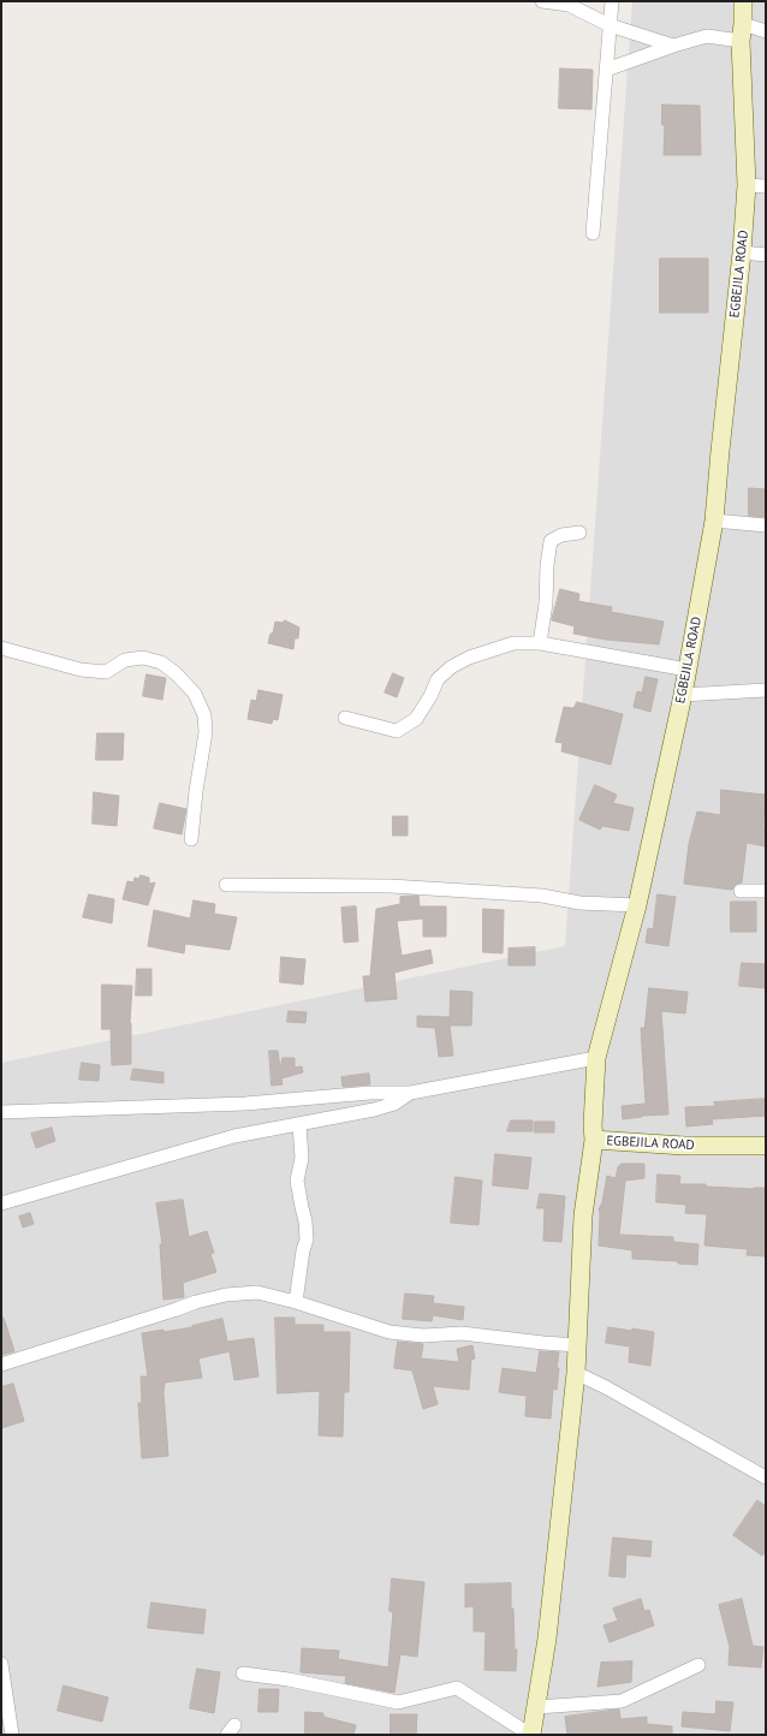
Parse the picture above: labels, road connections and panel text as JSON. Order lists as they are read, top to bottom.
{
  "streets": {
    "street": ["EGBEJILA ROAD"]
  }
}
